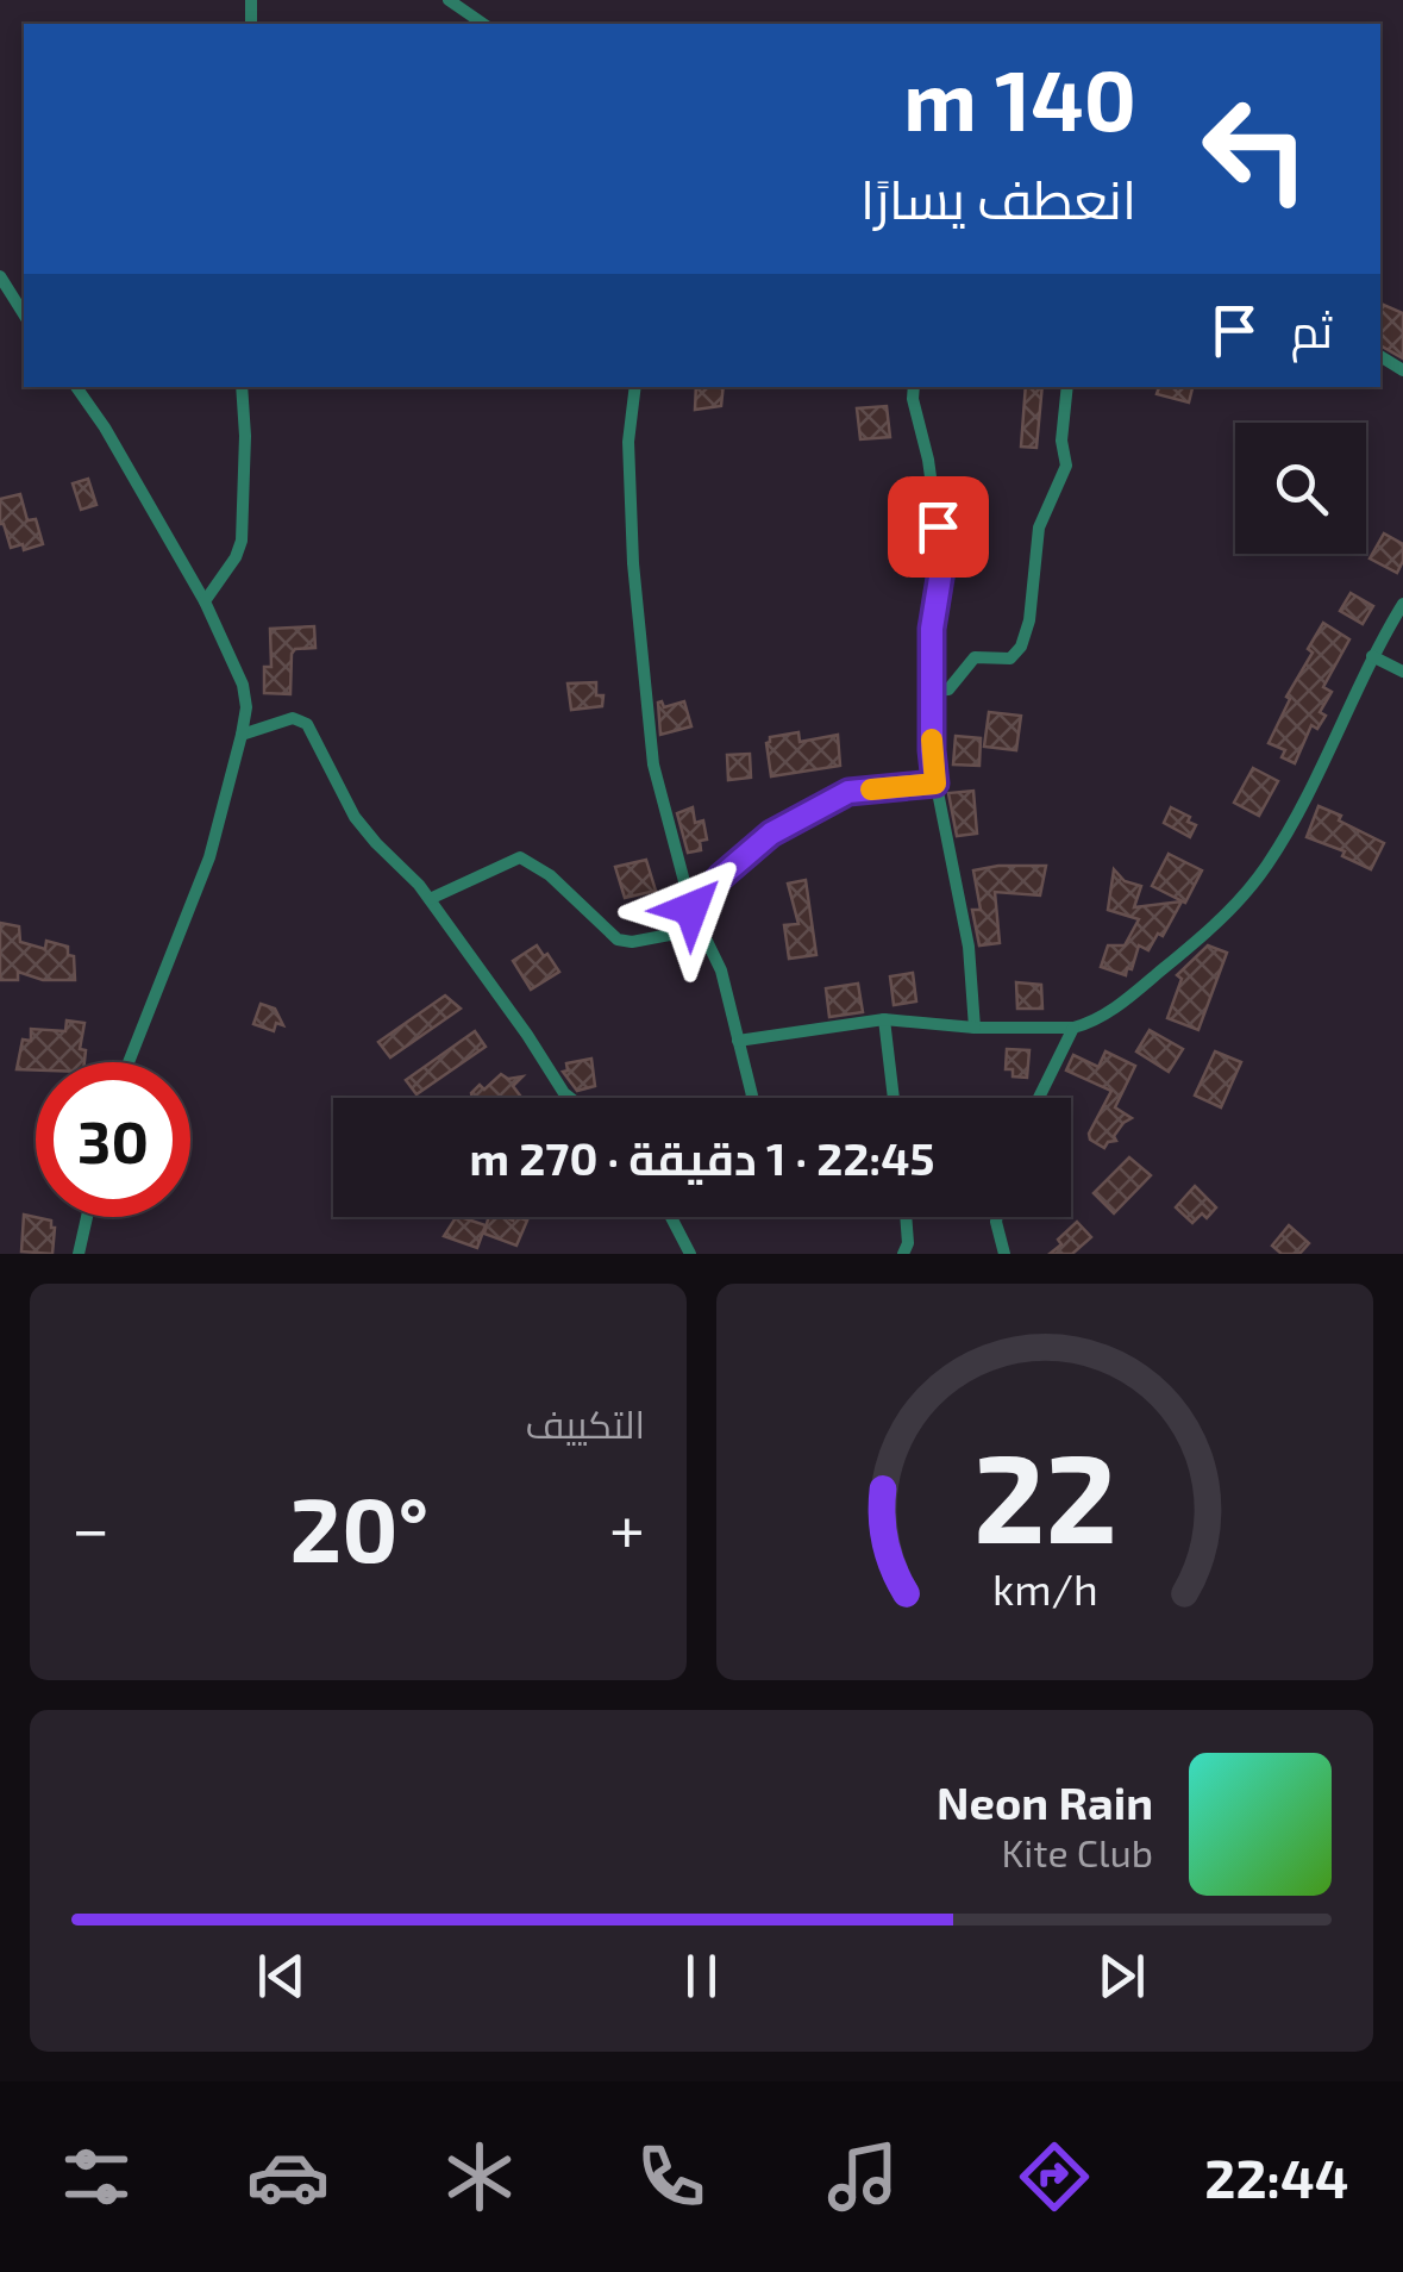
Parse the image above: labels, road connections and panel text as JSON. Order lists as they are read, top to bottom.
{
  "page": {
    "turn": ["140 m", "انعطف يسارًا"],
    "then": "ثم",
    "limit": "30",
    "trip": "22:45 · 1 دقيقة · 270 m",
    "tile": "التكييف",
    "heat": ["−", "20°", "+"],
    "song": ["Neon Rain", "Kite Club"],
    "tabs": "22:44",
    "gauge": ["22", "km/h"]
  }
}
